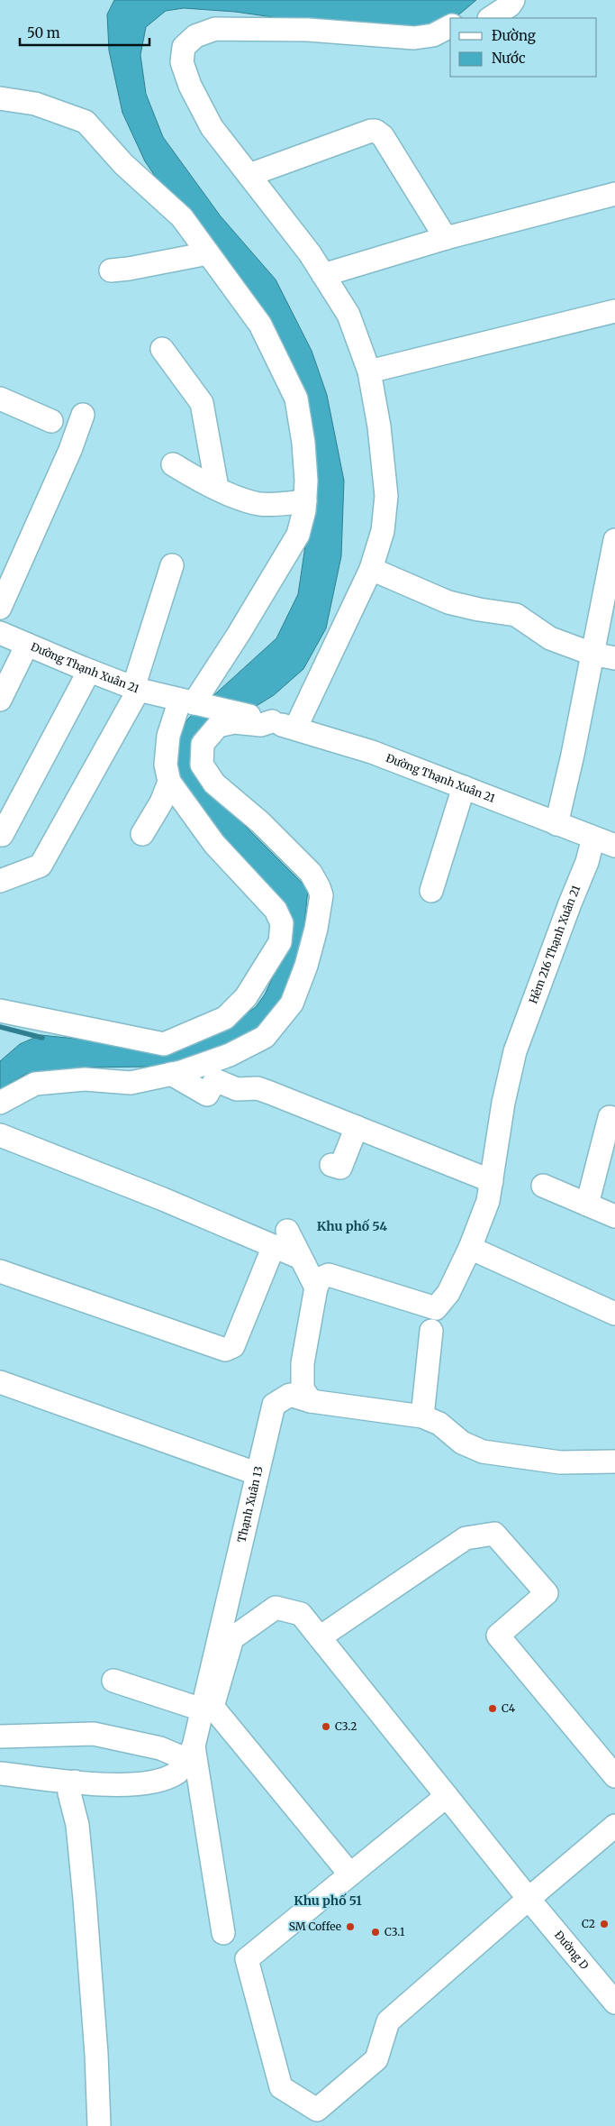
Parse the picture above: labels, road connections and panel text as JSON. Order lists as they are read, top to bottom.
{
  "streets": {
    "street": [
      "Đường Thạnh Xuân 21",
      "Hẻm 216 Thạnh Xuân 21",
      "Thạnh Xuân 13",
      "Đường D"
    ]
  },
  "crossings": [
    ["Đường Thạnh Xuân 21", "Hẻm 216 Thạnh Xuân 21"]
  ],
  "districts": ["Khu phố 54", "Khu phố 51"],
  "places": [
    "C4",
    "C3.2",
    "С2",
    "SM Coffee",
    "С3.1"
  ],
  "legend": ["Đường", "Nước"],
  "scale_bar": "50 m"
}
